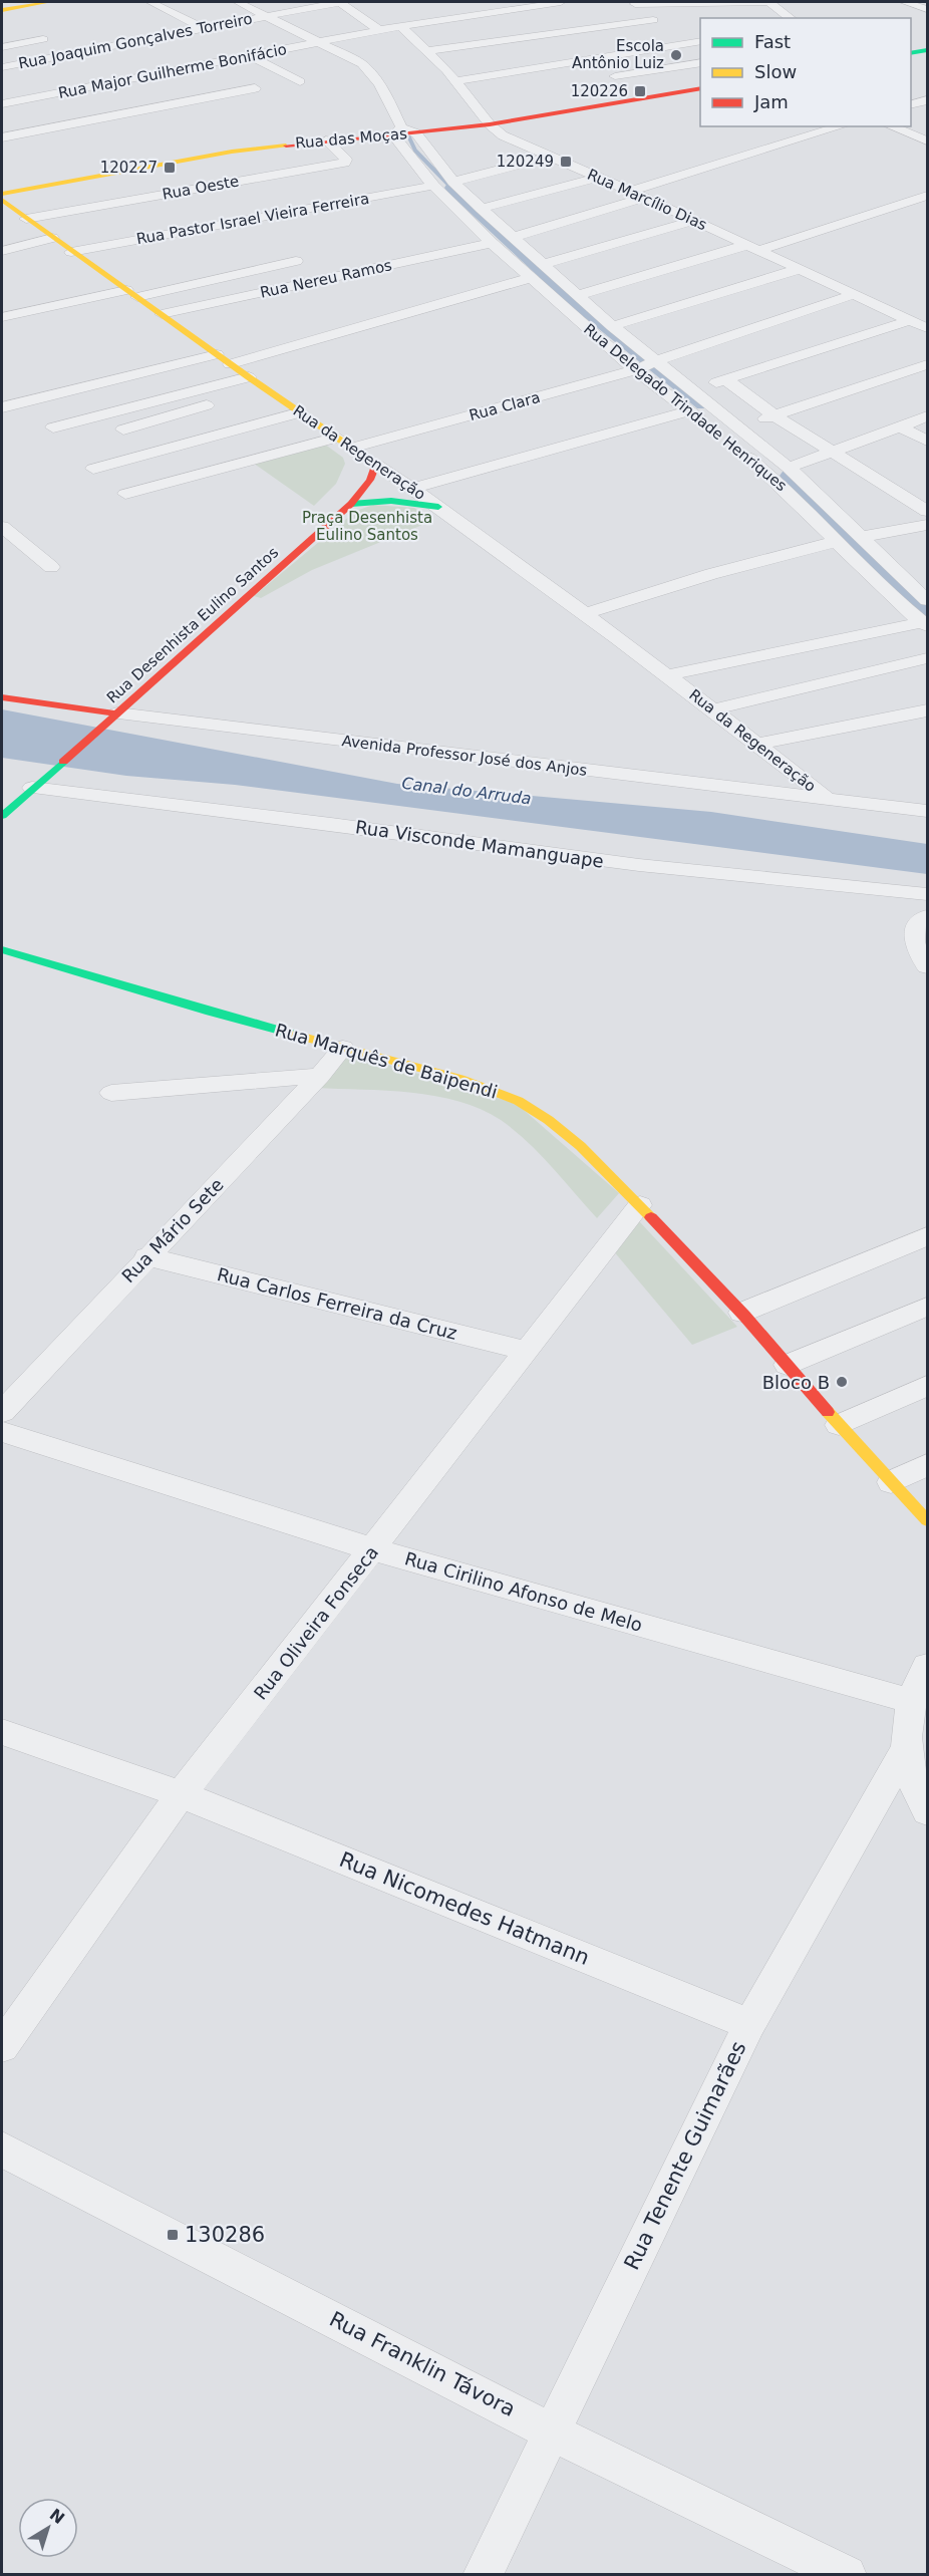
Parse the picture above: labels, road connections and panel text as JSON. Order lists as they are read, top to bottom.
{
  "streets": {
    "street": [
      "Rua Joaquim Gonçalves Torreiro",
      "Rua Major Guilherme Bonifácio",
      "Rua das Moças",
      "Rua Oeste",
      "Rua Marcílio Dias",
      "Rua Pastor Israel Vieira Ferreira",
      "Rua Nereu Ramos",
      "Rua Clara",
      "Rua Delegado Trindade Henriques",
      "Rua da Regeneração",
      "Rua Desenhista Eulino Santos",
      "Avenida Professor José dos Anjos",
      "Rua Visconde Mamanguape",
      "Rua Marquês de Baipendi",
      "Rua Mário Sete",
      "Rua Carlos Ferreira da Cruz",
      "Rua Cirilino Afonso de Melo",
      "Rua Oliveira Fonseca",
      "Rua Nicomedes Hatmann",
      "Rua Tenente Guimarães",
      "Rua Franklin Távora"
    ]
  },
  "crossings": [
    ["Rua Major Guilherme Bonifácio", "Rua Marcílio Dias"],
    ["Rua das Moças", "Rua Oeste"],
    ["Rua das Moças", "Rua Marcílio Dias"],
    ["Rua das Moças", "Rua Delegado Trindade Henriques"],
    ["Rua Oeste", "Rua da Regeneração"],
    ["Rua Marcílio Dias", "Rua Clara"],
    ["Rua Pastor Israel Vieira Ferreira", "Rua Delegado Trindade Henriques"],
    ["Rua Pastor Israel Vieira Ferreira", "Rua da Regeneração"],
    ["Rua Nereu Ramos", "Rua Delegado Trindade Henriques"],
    ["Rua Nereu Ramos", "Rua da Regeneração"],
    ["Rua Clara", "Rua Delegado Trindade Henriques"],
    ["Rua Clara", "Rua da Regeneração"],
    ["Rua da Regeneração", "Rua Desenhista Eulino Santos"],
    ["Rua da Regeneração", "Avenida Professor José dos Anjos"],
    ["Rua Desenhista Eulino Santos", "Avenida Professor José dos Anjos"],
    ["Rua Desenhista Eulino Santos", "Rua Visconde Mamanguape"],
    ["Rua Marquês de Baipendi", "Rua Mário Sete"],
    ["Rua Marquês de Baipendi", "Rua Oliveira Fonseca"],
    ["Rua Mário Sete", "Rua Carlos Ferreira da Cruz"],
    ["Rua Carlos Ferreira da Cruz", "Rua Oliveira Fonseca"],
    ["Rua Cirilino Afonso de Melo", "Rua Oliveira Fonseca"],
    ["Rua Oliveira Fonseca", "Rua Nicomedes Hatmann"],
    ["Rua Nicomedes Hatmann", "Rua Tenente Guimarães"],
    ["Rua Tenente Guimarães", "Rua Franklin Távora"]
  ],
  "water": ["Canal do Arruda"],
  "parks": ["Praça Desenhista Eulino Santos"],
  "places": {
    "other": ["Escola Antônio Luiz", "Bloco B"],
    "transit": [
      "120226",
      "120249",
      "120227",
      "130286"
    ]
  },
  "legend": ["Fast", "Slow", "Jam"],
  "north": "top right"
}
